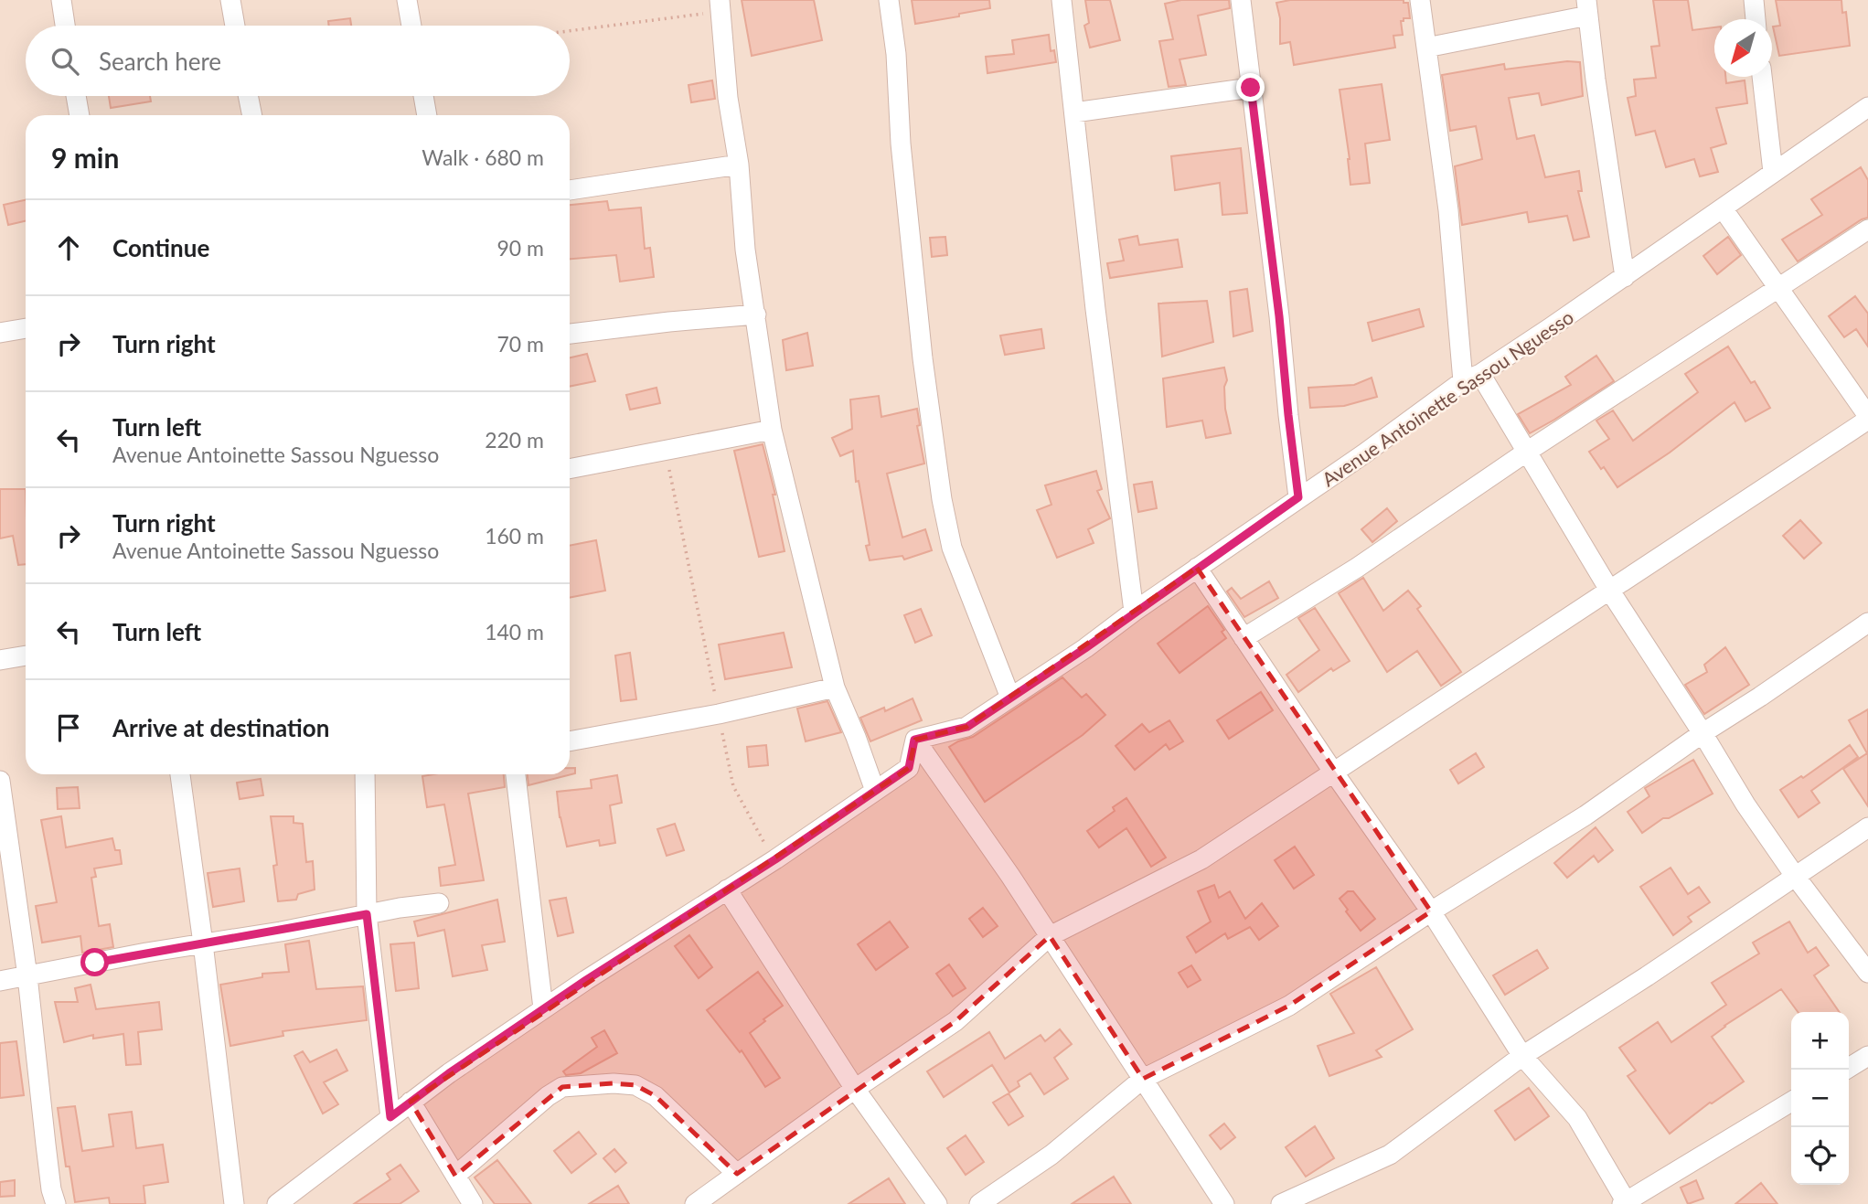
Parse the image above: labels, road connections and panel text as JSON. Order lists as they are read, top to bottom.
{
  "streets": {
    "street": ["Avenue Antoinette Sassou Nguesso"]
  },
  "north": "bottom left",
  "page": {
    "search": "Search here",
    "heading": ["9 min", "Walk · 680 m"],
    "list": [
      ["Continue", "90 m"],
      ["Turn right", "70 m"],
      ["Turn left", "Avenue Antoinette Sassou Nguesso", "220 m"],
      ["Turn right", "Avenue Antoinette Sassou Nguesso", "160 m"],
      ["Turn left", "140 m"],
      "Arrive at destination"
    ],
    "map_buttons": ["+", "−"]
  }
}
